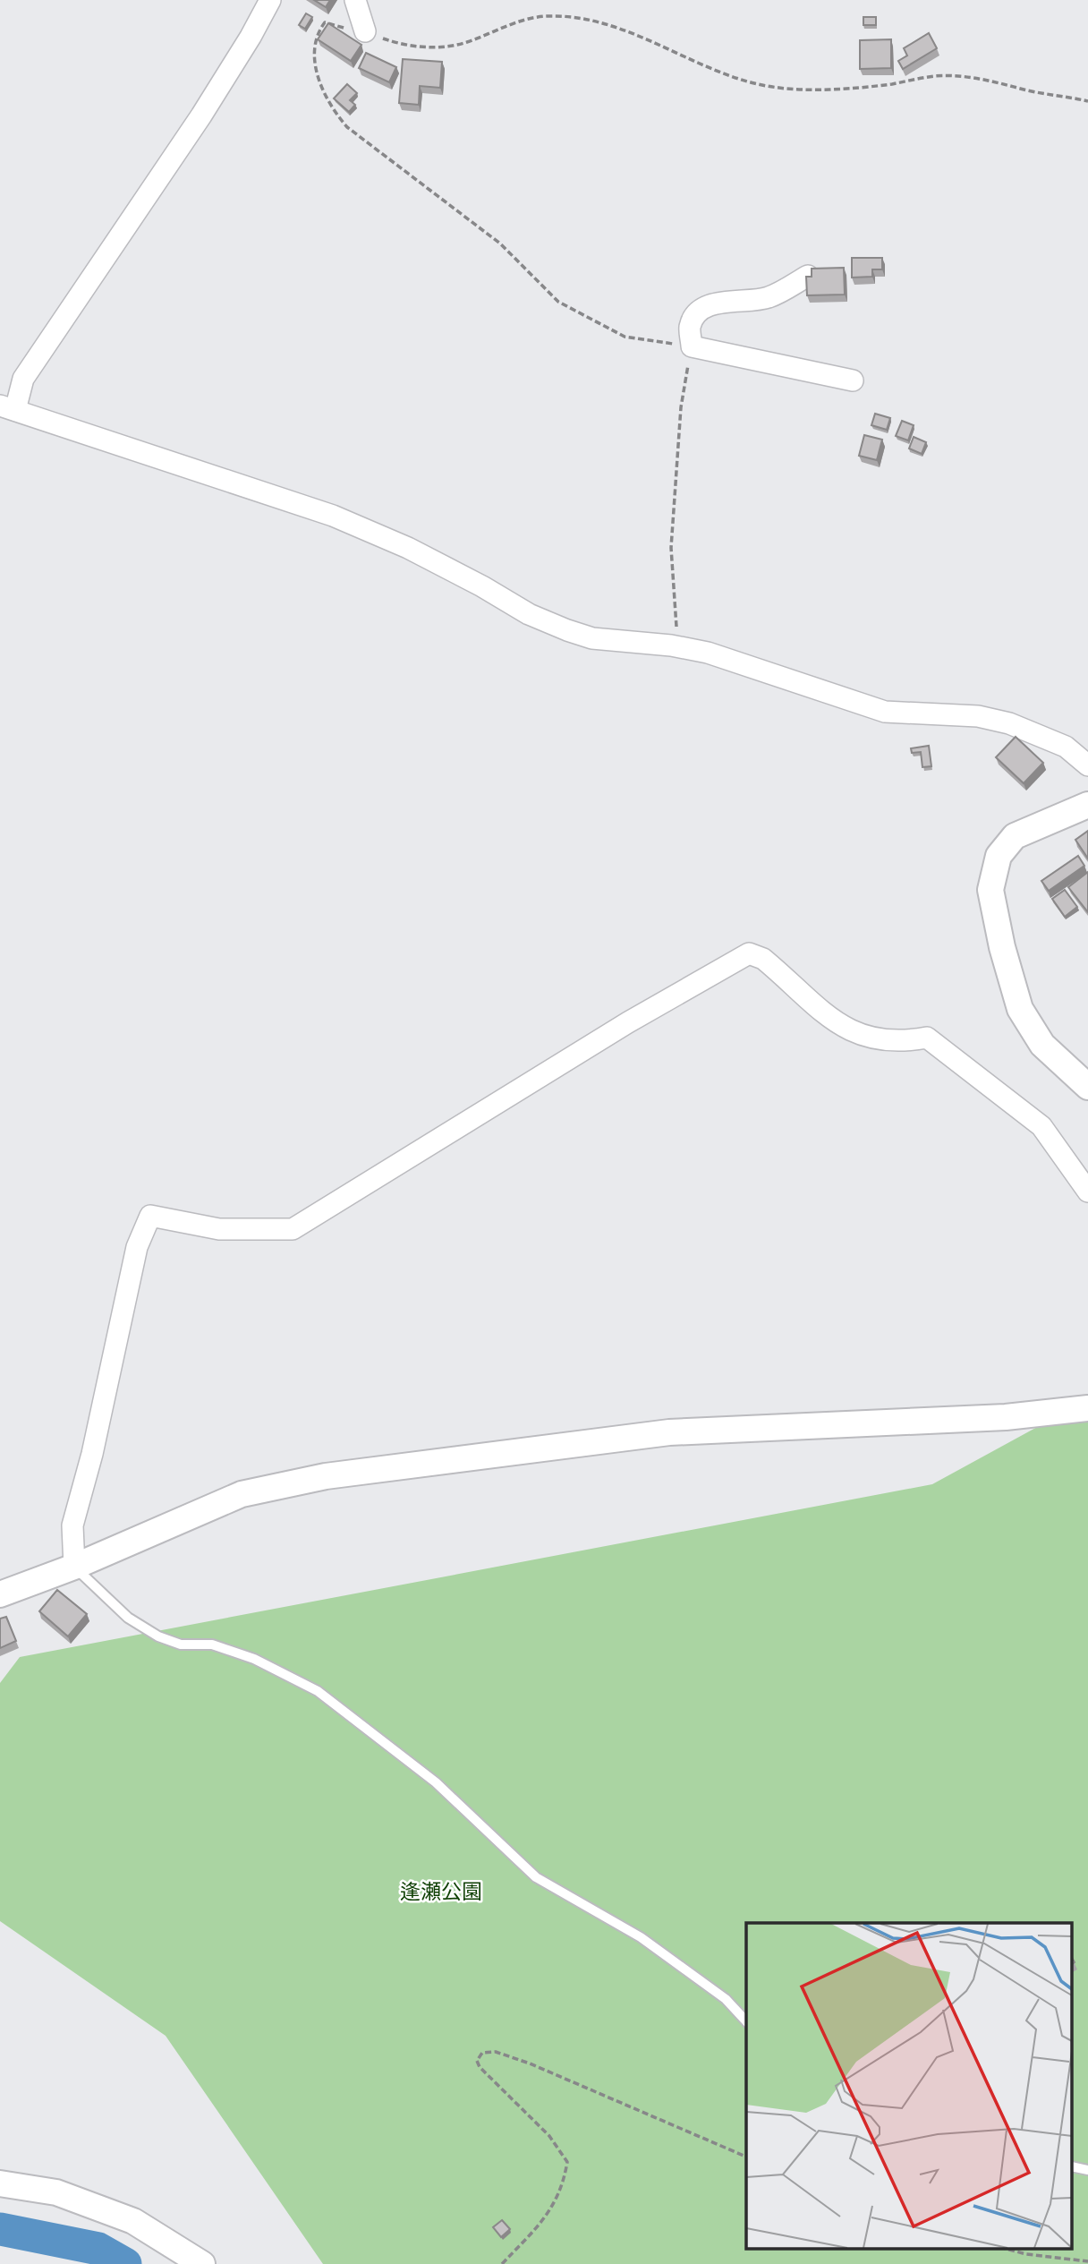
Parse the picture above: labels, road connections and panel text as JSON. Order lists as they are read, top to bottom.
{
  "parks": ["逢瀬公園"]
}
